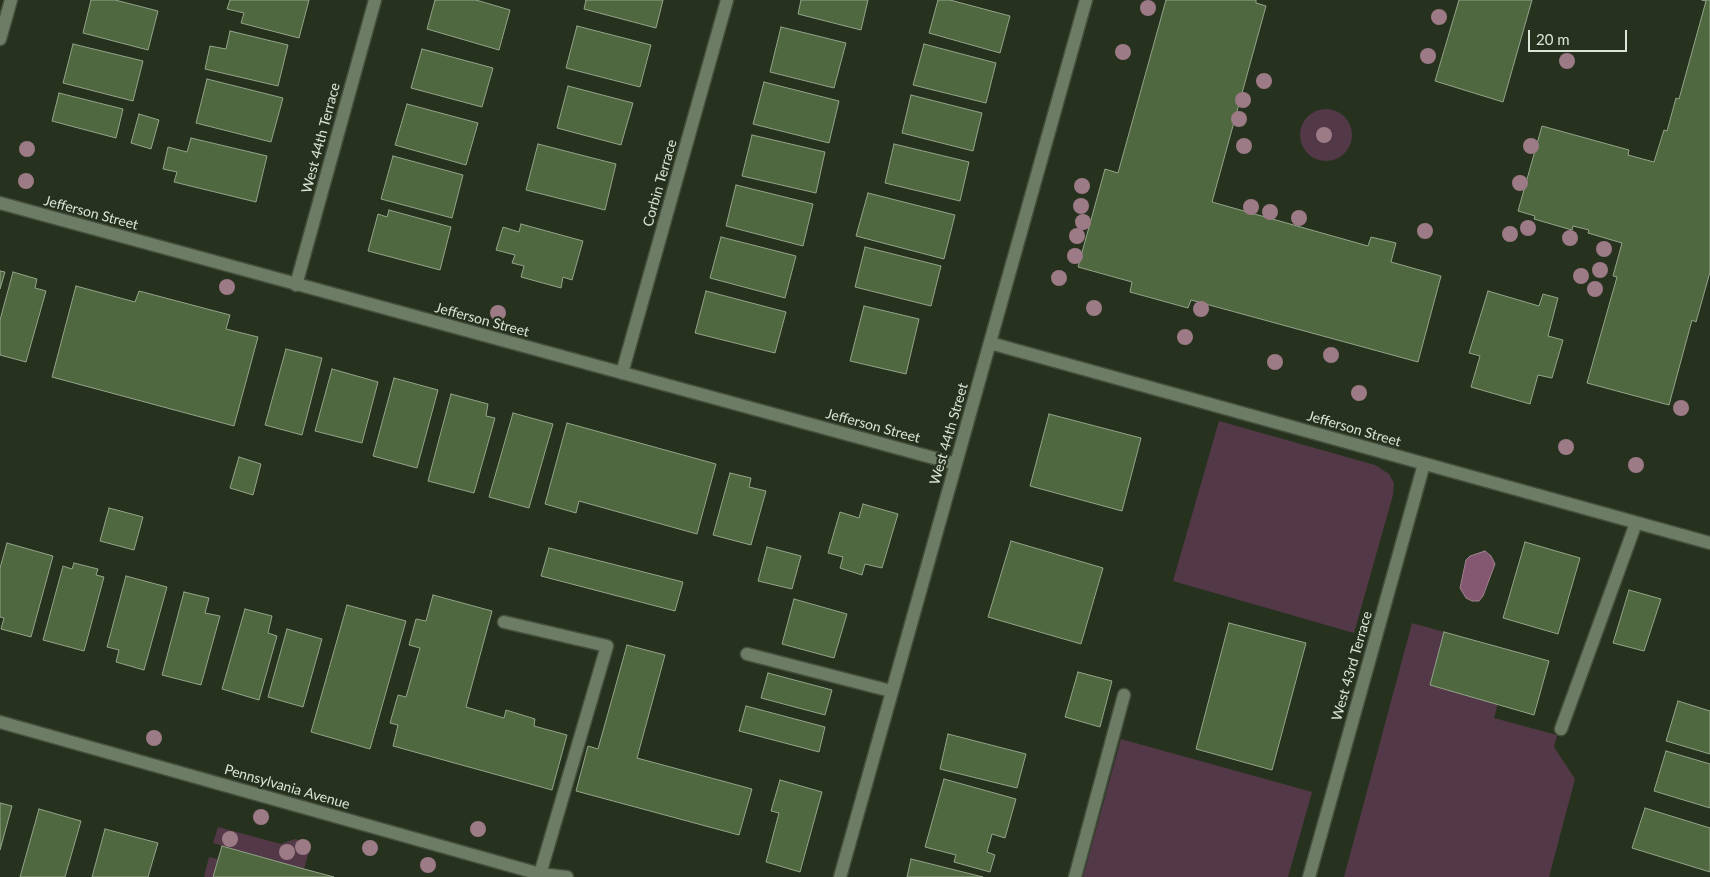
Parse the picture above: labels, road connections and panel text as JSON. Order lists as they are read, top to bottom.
{
  "streets": {
    "street": [
      "West 44th Terrace",
      "Corbin Terrace",
      "Jefferson Street",
      "West 44th Street",
      "West 43rd Terrace",
      "Pennsylvania Avenue"
    ]
  },
  "crossings": [
    ["West 44th Terrace", "Jefferson Street"],
    ["Corbin Terrace", "Jefferson Street"],
    ["Jefferson Street", "West 44th Street"],
    ["Jefferson Street", "West 43rd Terrace"]
  ],
  "scale_bar": "20 m"
}
